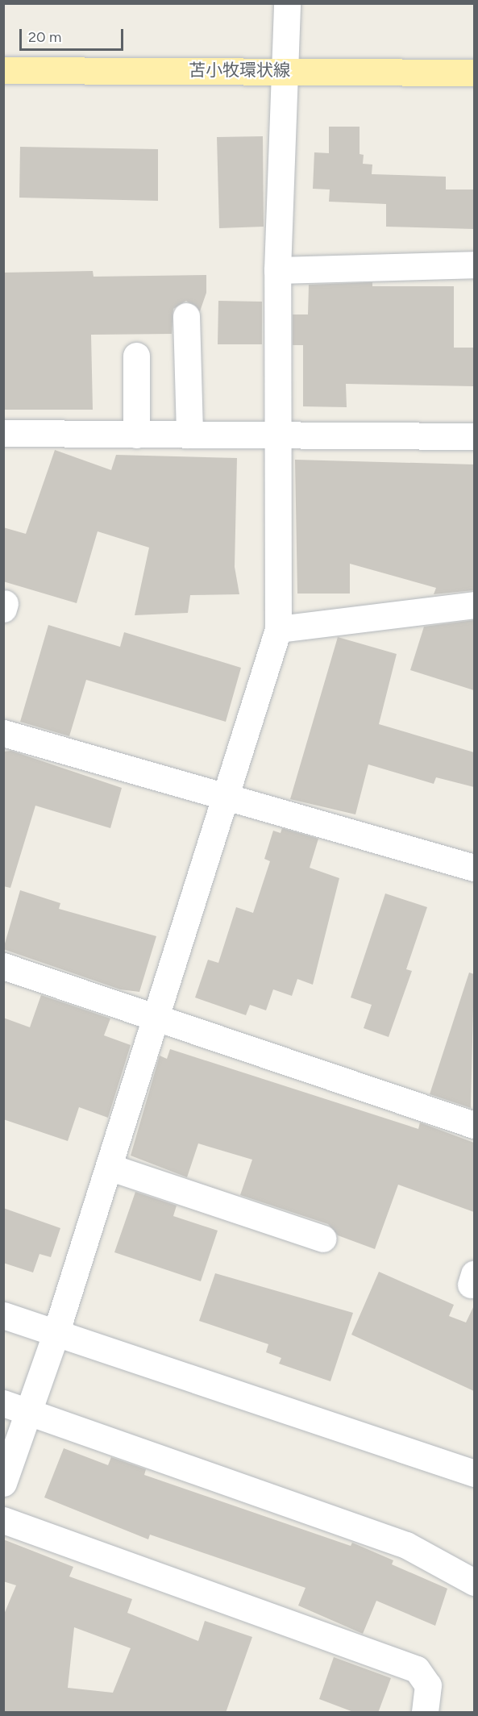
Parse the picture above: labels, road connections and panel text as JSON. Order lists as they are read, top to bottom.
{
  "streets": {
    "main road": ["苫小牧環状線"]
  },
  "scale_bar": "20 m"
}
